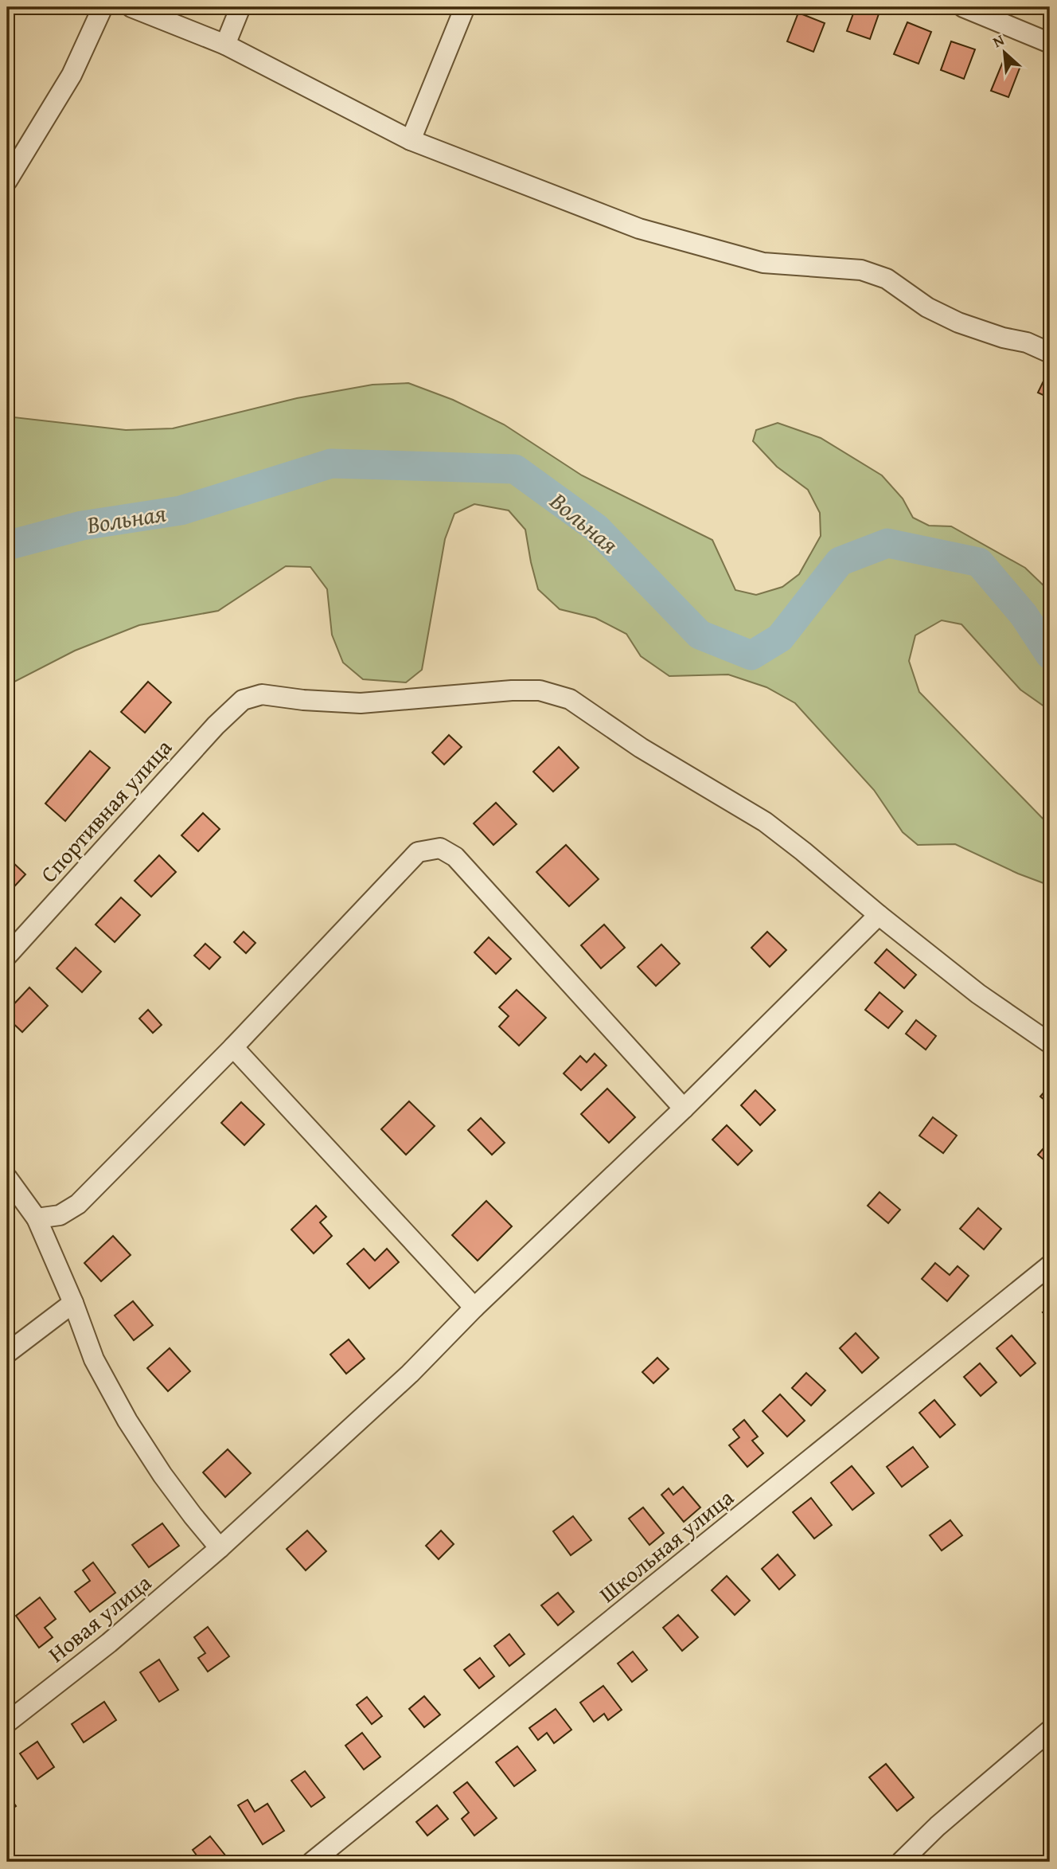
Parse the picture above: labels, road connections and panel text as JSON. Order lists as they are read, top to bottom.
{
  "streets": {
    "street": ["Спортивная улица", "Школьная улица", "Новая улица"]
  },
  "crossings": [
    ["Спортивная улица", "Новая улица"]
  ],
  "water": ["Вольная"],
  "north": "top left"
}
